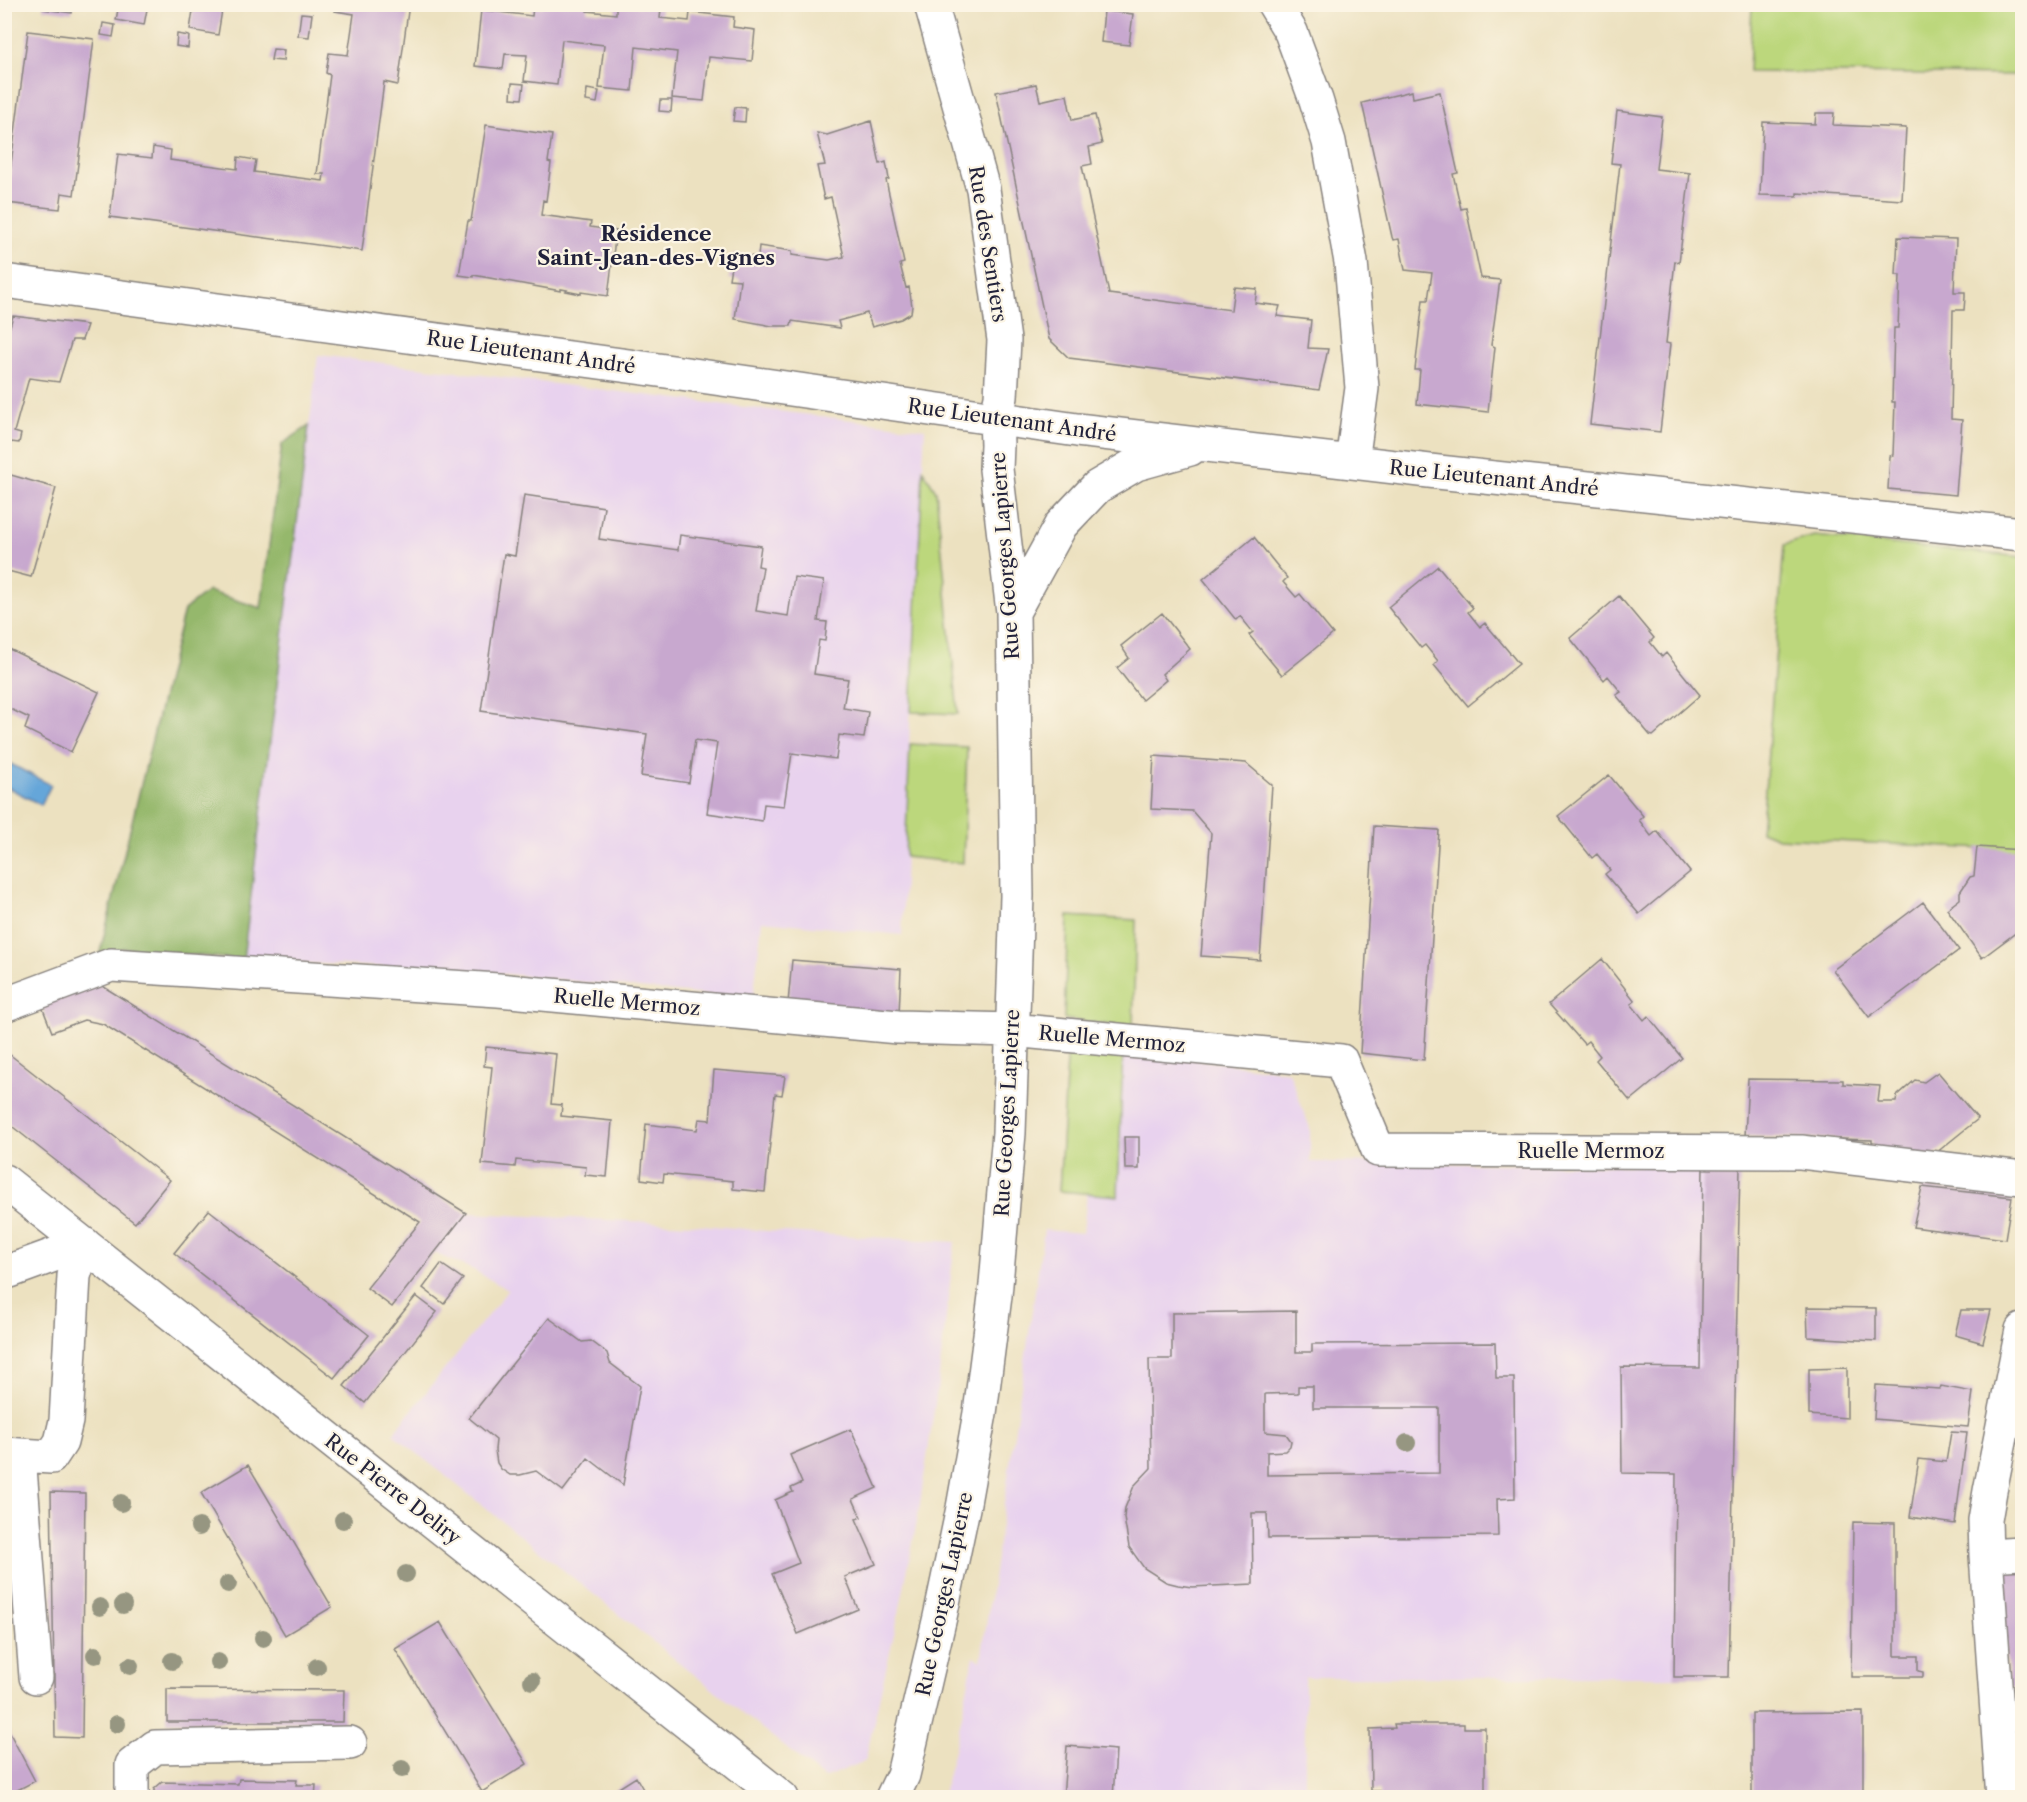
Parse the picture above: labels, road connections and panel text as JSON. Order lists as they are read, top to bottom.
{
  "streets": {
    "street": [
      "Rue des Sentiers",
      "Rue Lieutenant André",
      "Rue Georges Lapierre",
      "Ruelle Mermoz",
      "Rue Pierre Deliry"
    ]
  },
  "crossings": [
    ["Rue des Sentiers", "Rue Lieutenant André"],
    ["Rue des Sentiers", "Rue Georges Lapierre"],
    ["Rue Lieutenant André", "Rue Georges Lapierre"],
    ["Rue Georges Lapierre", "Ruelle Mermoz"]
  ],
  "districts": ["Résidence Saint-Jean-des-Vignes"]
}
